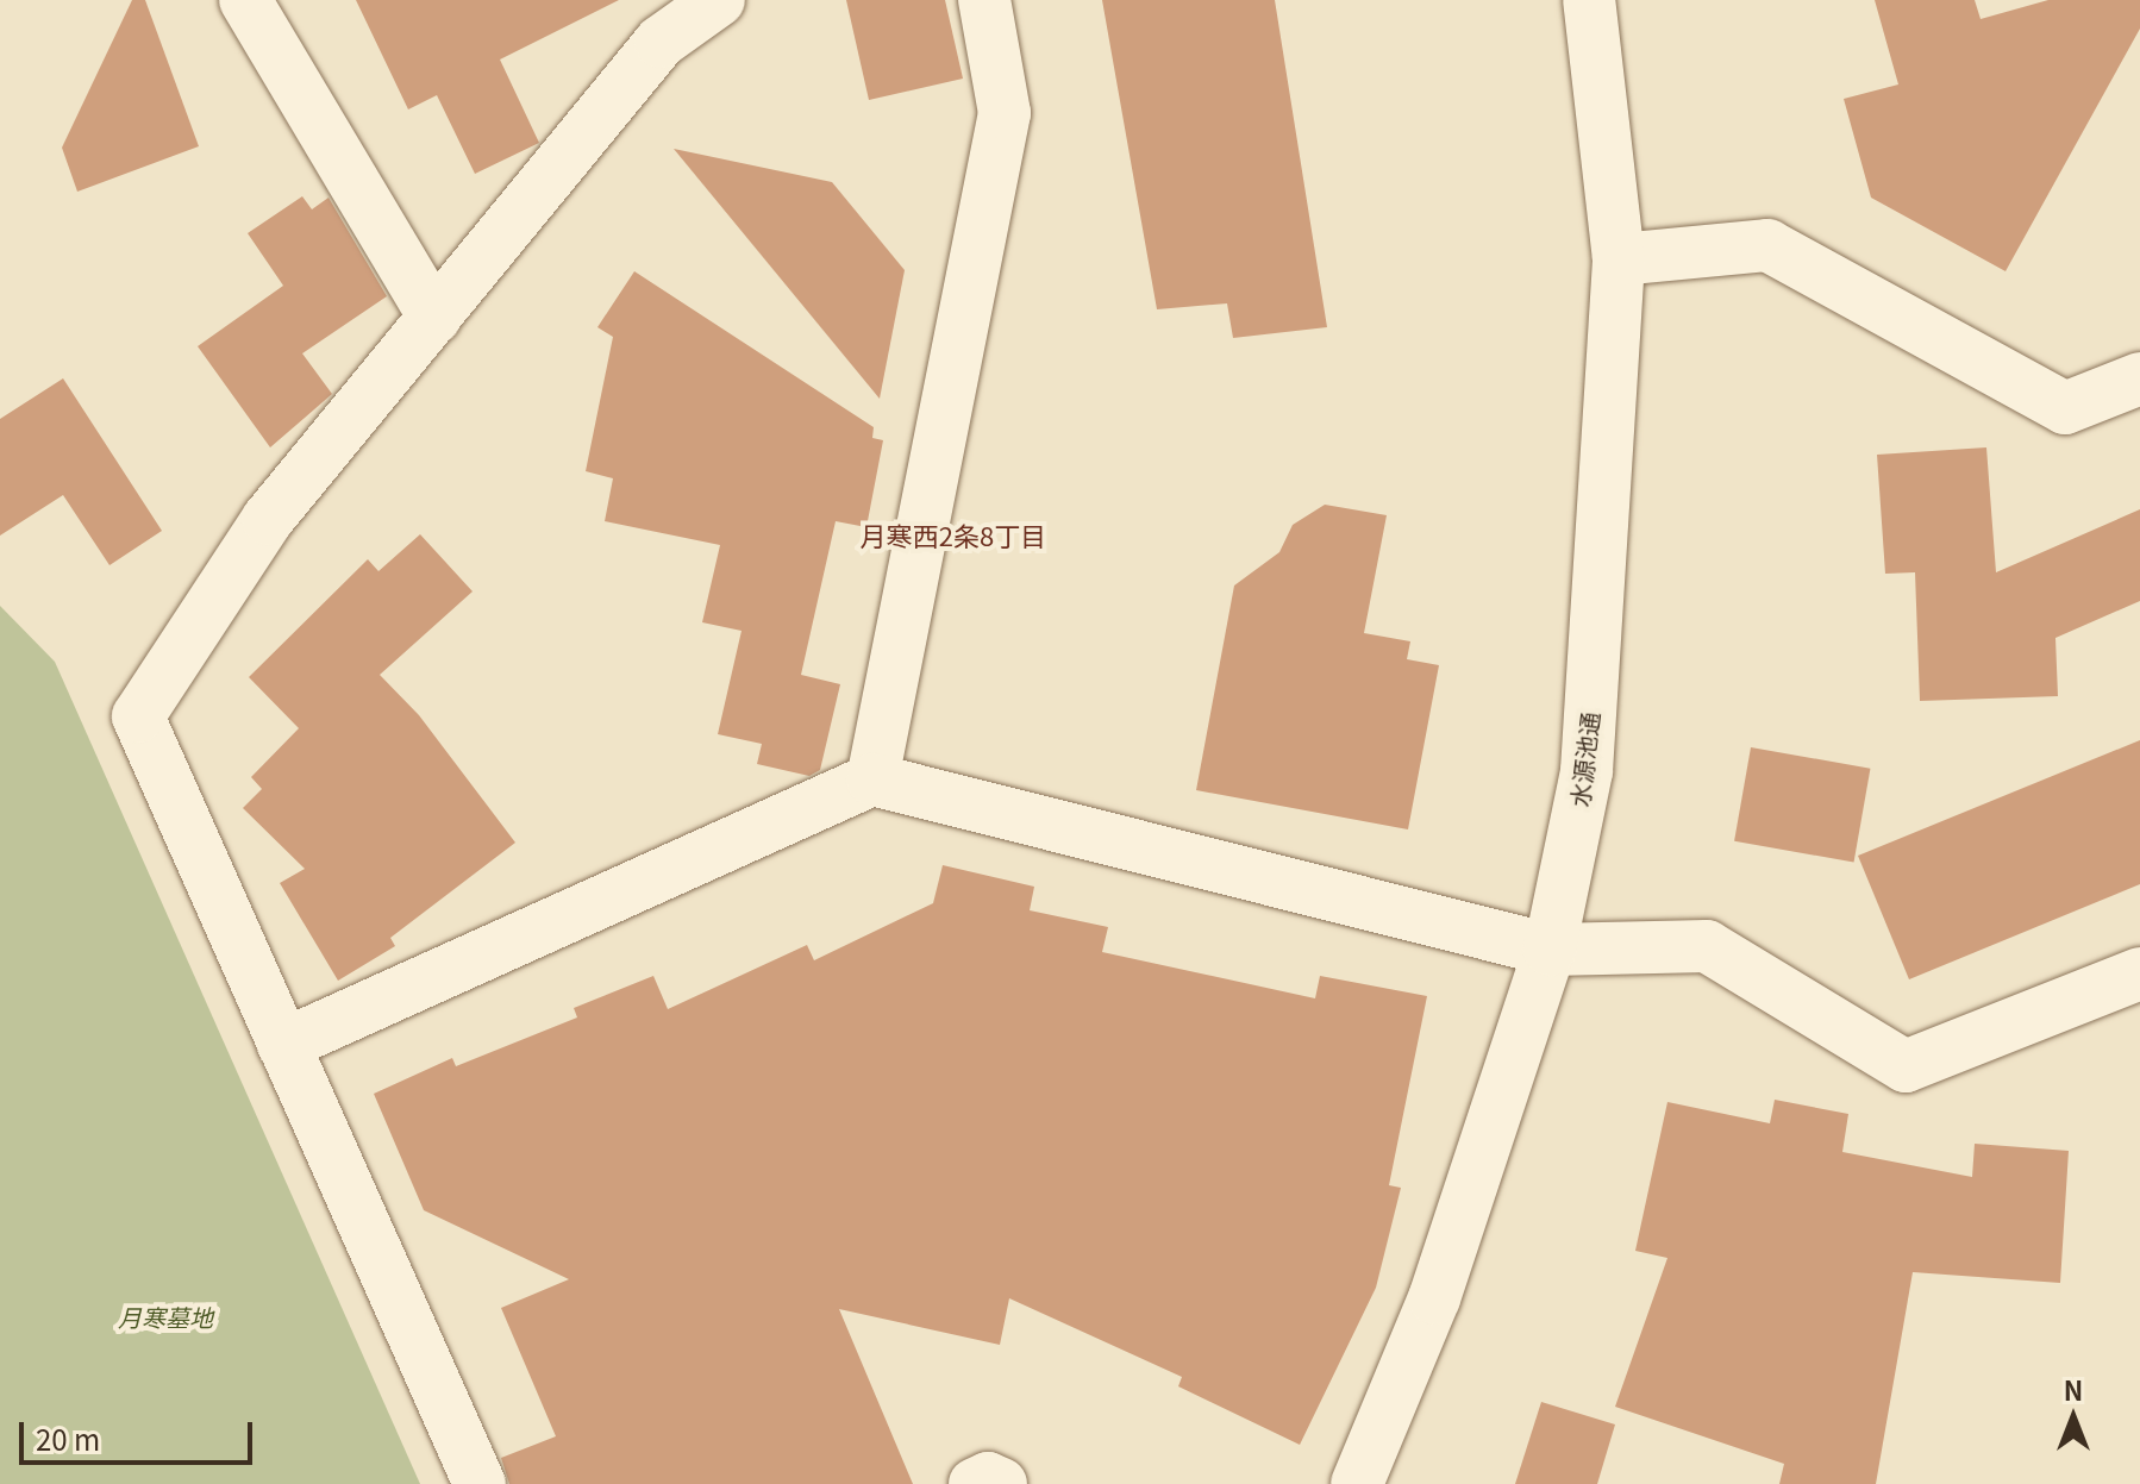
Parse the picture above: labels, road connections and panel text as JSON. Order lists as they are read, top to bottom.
{
  "streets": {
    "street": ["水源池通"]
  },
  "districts": ["月寒西2条8丁目"],
  "parks": ["月寒墓地"],
  "scale_bar": "20 m",
  "north": "top"
}
